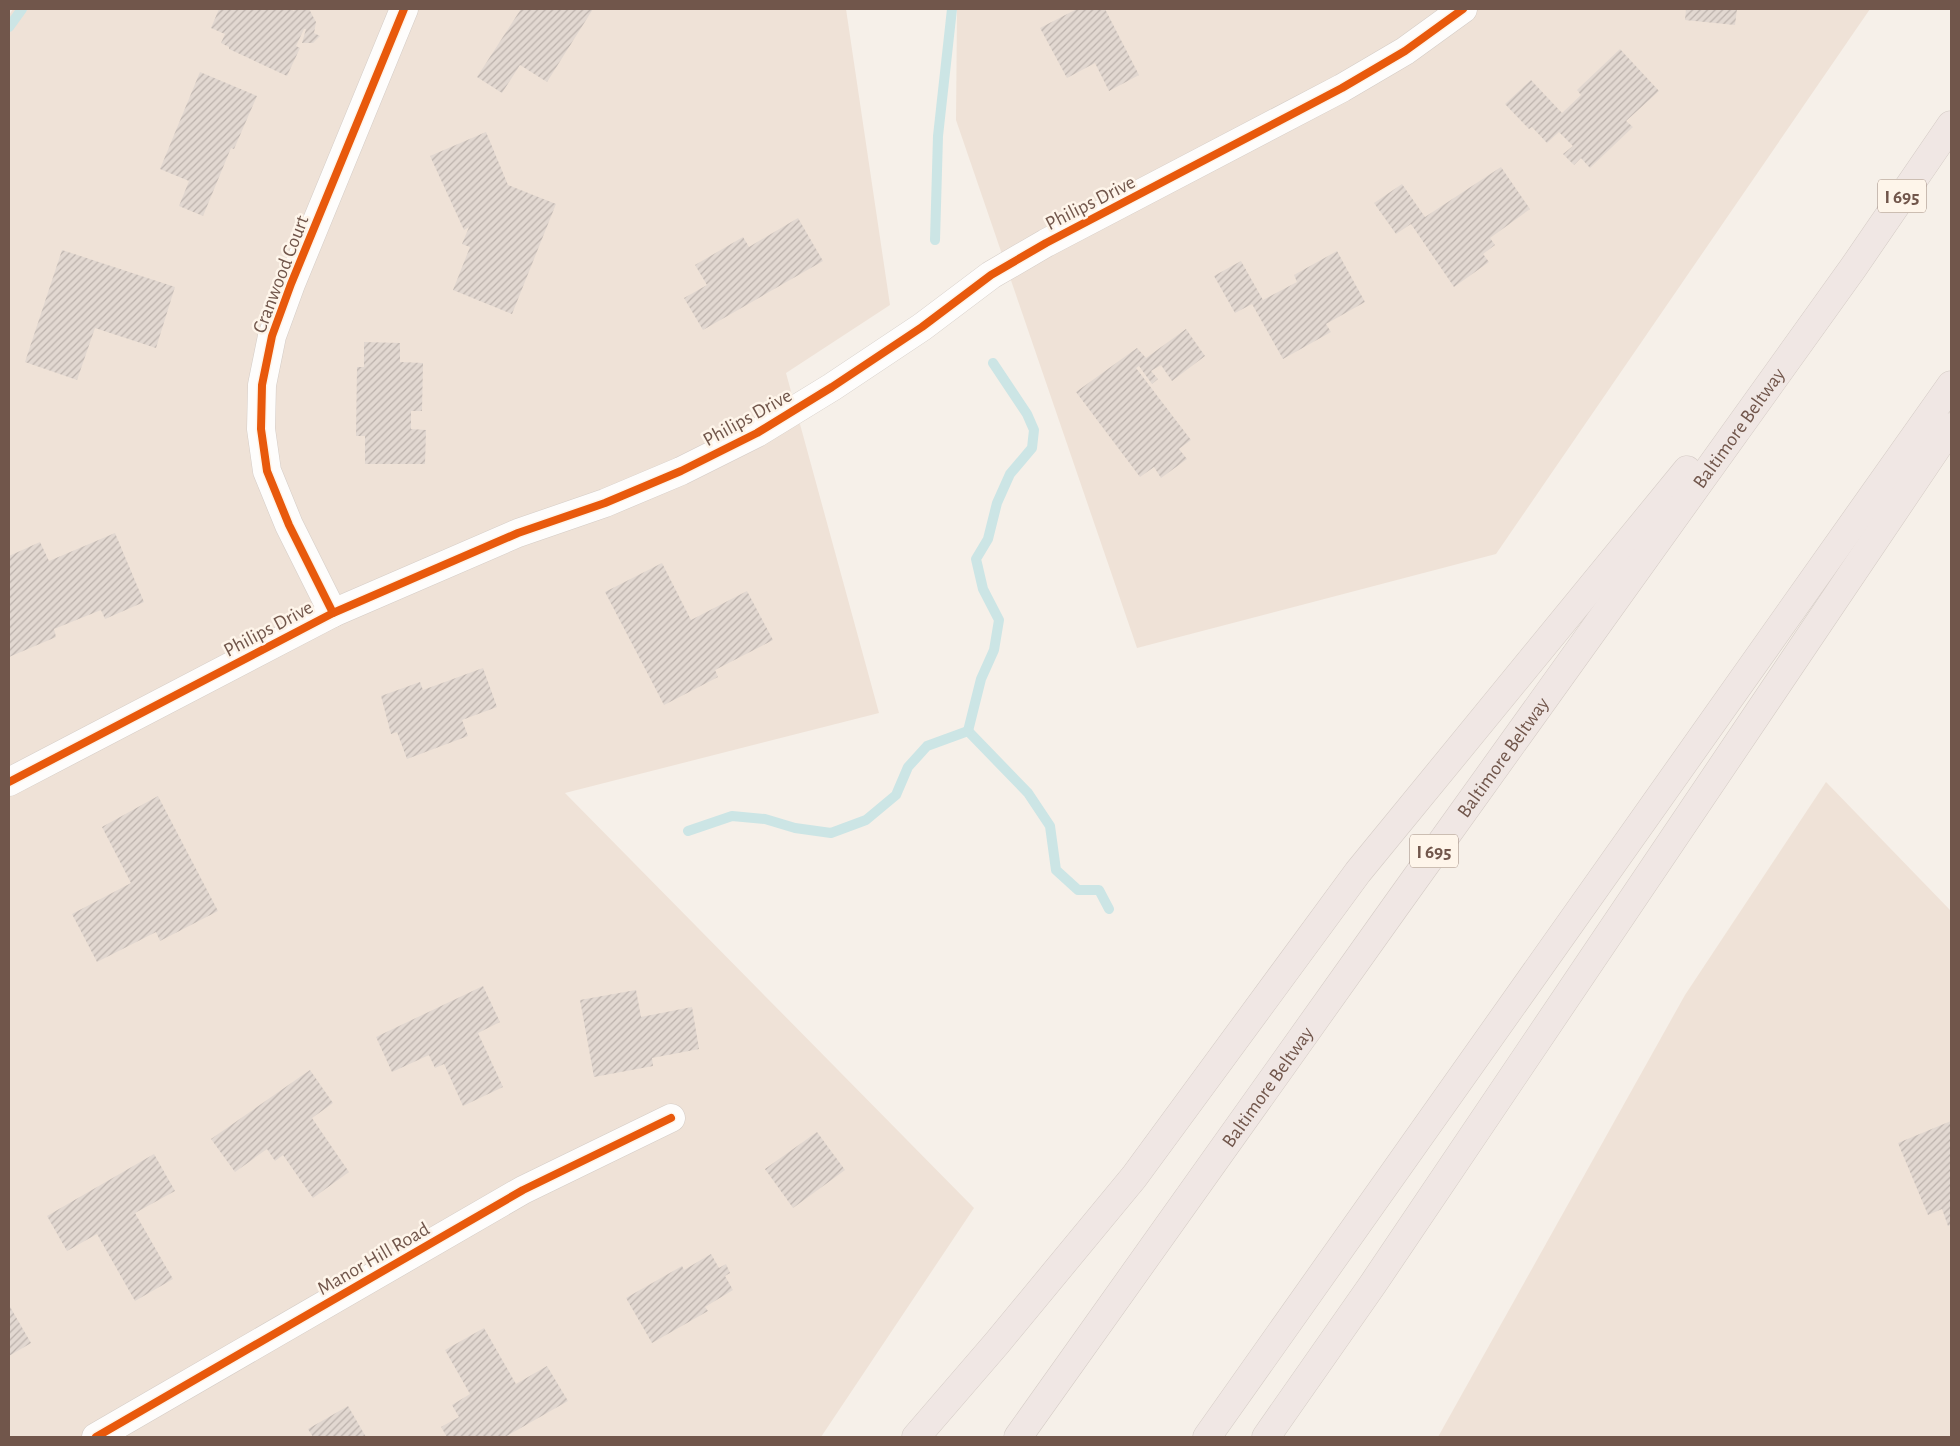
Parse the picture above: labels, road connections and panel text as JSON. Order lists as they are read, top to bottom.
{
  "streets": {
    "highway": ["I 695", "Baltimore Beltway"],
    "street": ["Philips Drive", "Cranwood Court", "Manor Hill Road"]
  },
  "crossings": [
    ["Philips Drive", "Cranwood Court"]
  ]
}
